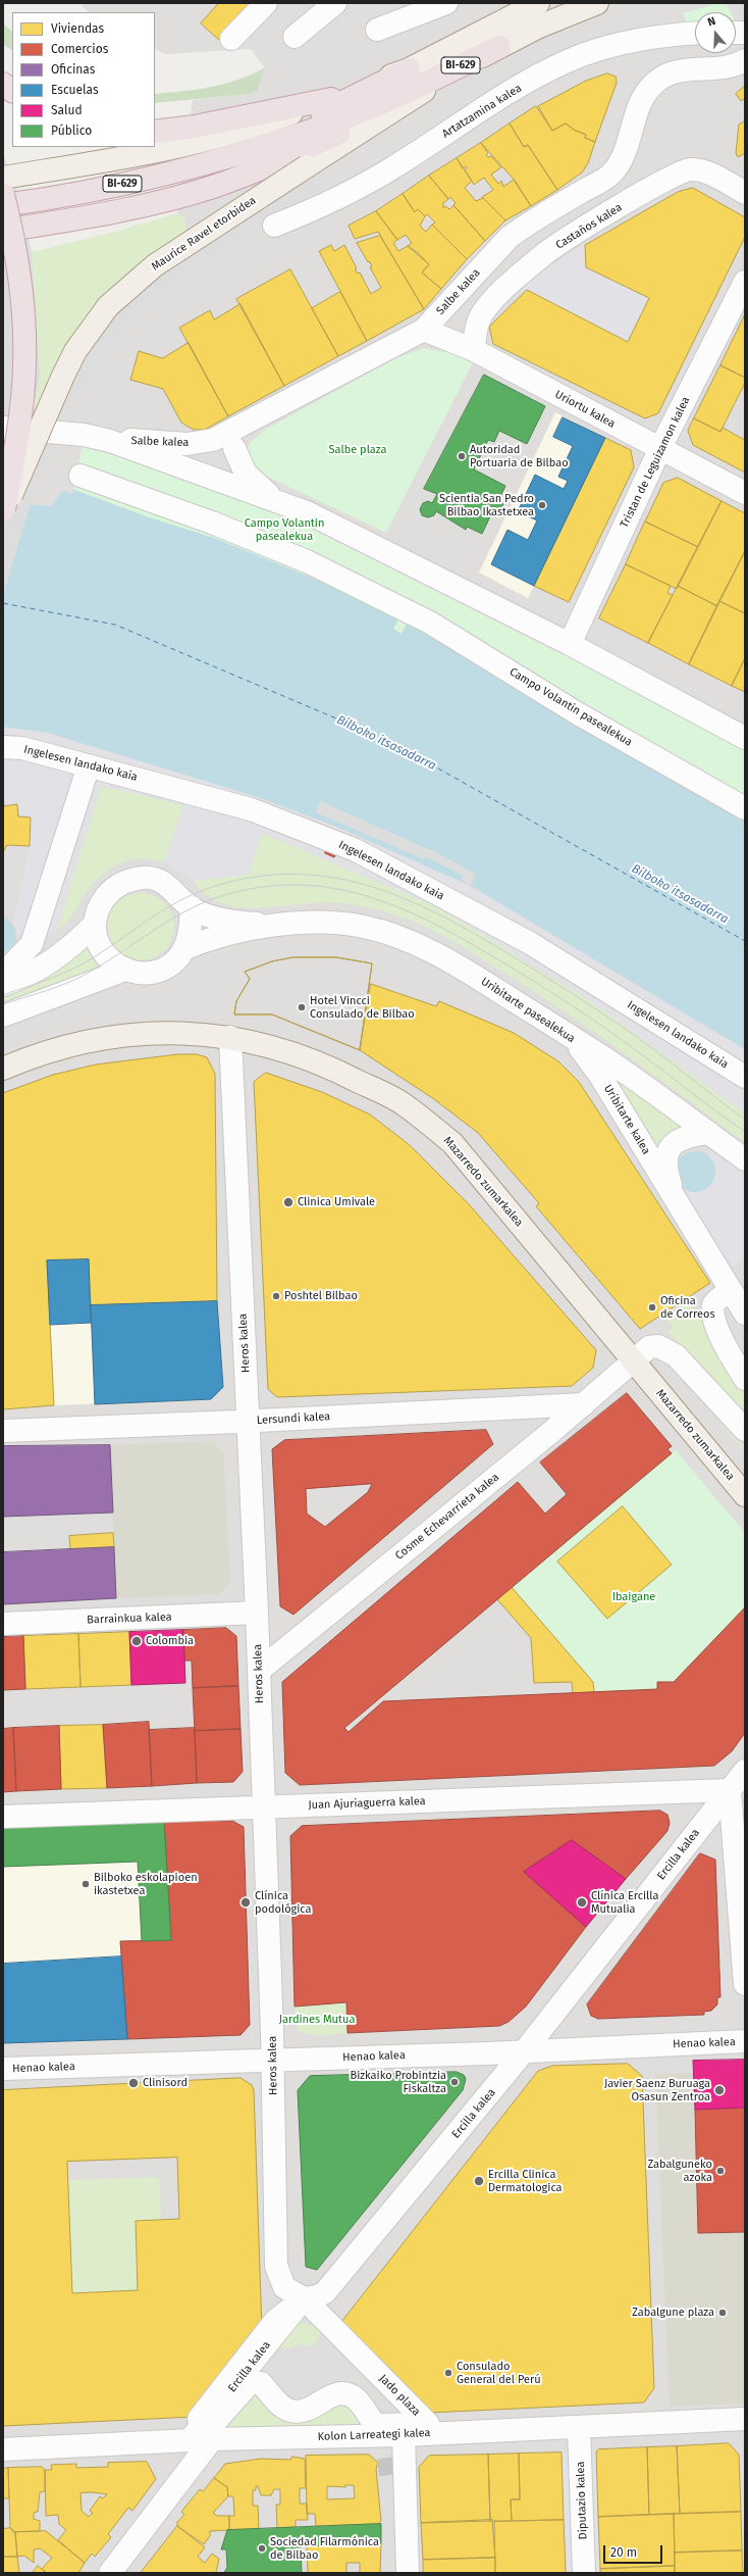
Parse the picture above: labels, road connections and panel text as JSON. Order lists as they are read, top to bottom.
{
  "streets": {
    "highway": ["BI-629", "Maurice Ravel etorbidea"],
    "main road": ["Mazarredo zumarkalea"],
    "street": [
      "Artatzamina kalea",
      "Castaños kalea",
      "Salbe kalea",
      "Uriortu kalea",
      "Tristan de Leguizamon kalea",
      "Campo Volantin pasealekua",
      "Ingelesen landako kaia",
      "Uribitarte pasealekua",
      "Uribitarte kalea",
      "Heros kalea",
      "Lersundi kalea",
      "Cosme Echevarrieta kalea",
      "Barrainkua kalea",
      "Juan Ajuriaguerra kalea",
      "Ercilla kalea",
      "Henao kalea",
      "Jado plaza",
      "Kolon Larreategi kalea",
      "Diputazio kalea"
    ]
  },
  "crossings": [
    ["BI-629", "Maurice Ravel etorbidea"],
    ["Castaños kalea", "Uriortu kalea"],
    ["Salbe kalea", "Uriortu kalea"],
    ["Uriortu kalea", "Tristan de Leguizamon kalea"],
    ["Uribitarte pasealekua", "Uribitarte kalea"],
    ["Mazarredo zumarkalea", "Heros kalea"],
    ["Mazarredo zumarkalea", "Cosme Echevarrieta kalea"],
    ["Heros kalea", "Lersundi kalea"],
    ["Heros kalea", "Cosme Echevarrieta kalea"],
    ["Heros kalea", "Barrainkua kalea"],
    ["Heros kalea", "Juan Ajuriaguerra kalea"],
    ["Heros kalea", "Ercilla kalea"],
    ["Heros kalea", "Henao kalea"],
    ["Heros kalea", "Jado plaza"],
    ["Lersundi kalea", "Cosme Echevarrieta kalea"],
    ["Juan Ajuriaguerra kalea", "Ercilla kalea"],
    ["Ercilla kalea", "Henao kalea"],
    ["Ercilla kalea", "Jado plaza"],
    ["Ercilla kalea", "Kolon Larreategi kalea"],
    ["Jado plaza", "Kolon Larreategi kalea"],
    ["Kolon Larreategi kalea", "Diputazio kalea"]
  ],
  "water": ["Bilboko itsasadarra"],
  "parks": [
    "Salbe plaza",
    "Campo Volantin pasealekua",
    "Ibaigane",
    "Jardines Mutua"
  ],
  "places": [
    "Autoridad Portuaria de Bilbao",
    "Scientia San Pedro Bilbao Ikastetxea",
    "Hotel Vincci Consulado de Bilbao",
    "Clinica Umivale",
    "Poshtel Bilbao",
    "Oficina de Correos",
    "Colombia",
    "Bilboko eskolapioen ikastetxea",
    "Clínica podológica",
    "Clínica Ercilla Mutualia",
    "Bizkaiko Probintzia Fiskaltza",
    "Clinisord",
    "Javier Saenz Buruaga Osasun Zentroa",
    "Zabalguneko azoka",
    "Ercilla Clinica Dermatologica",
    "Zabalgune plaza",
    "Consulado General del Perú",
    "Sociedad Filarmónica de Bilbao"
  ],
  "legend": [
    "Viviendas",
    "Comercios",
    "Oficinas",
    "Escuelas",
    "Salud",
    "Público"
  ],
  "scale_bar": "20 m",
  "north": "top"
}
